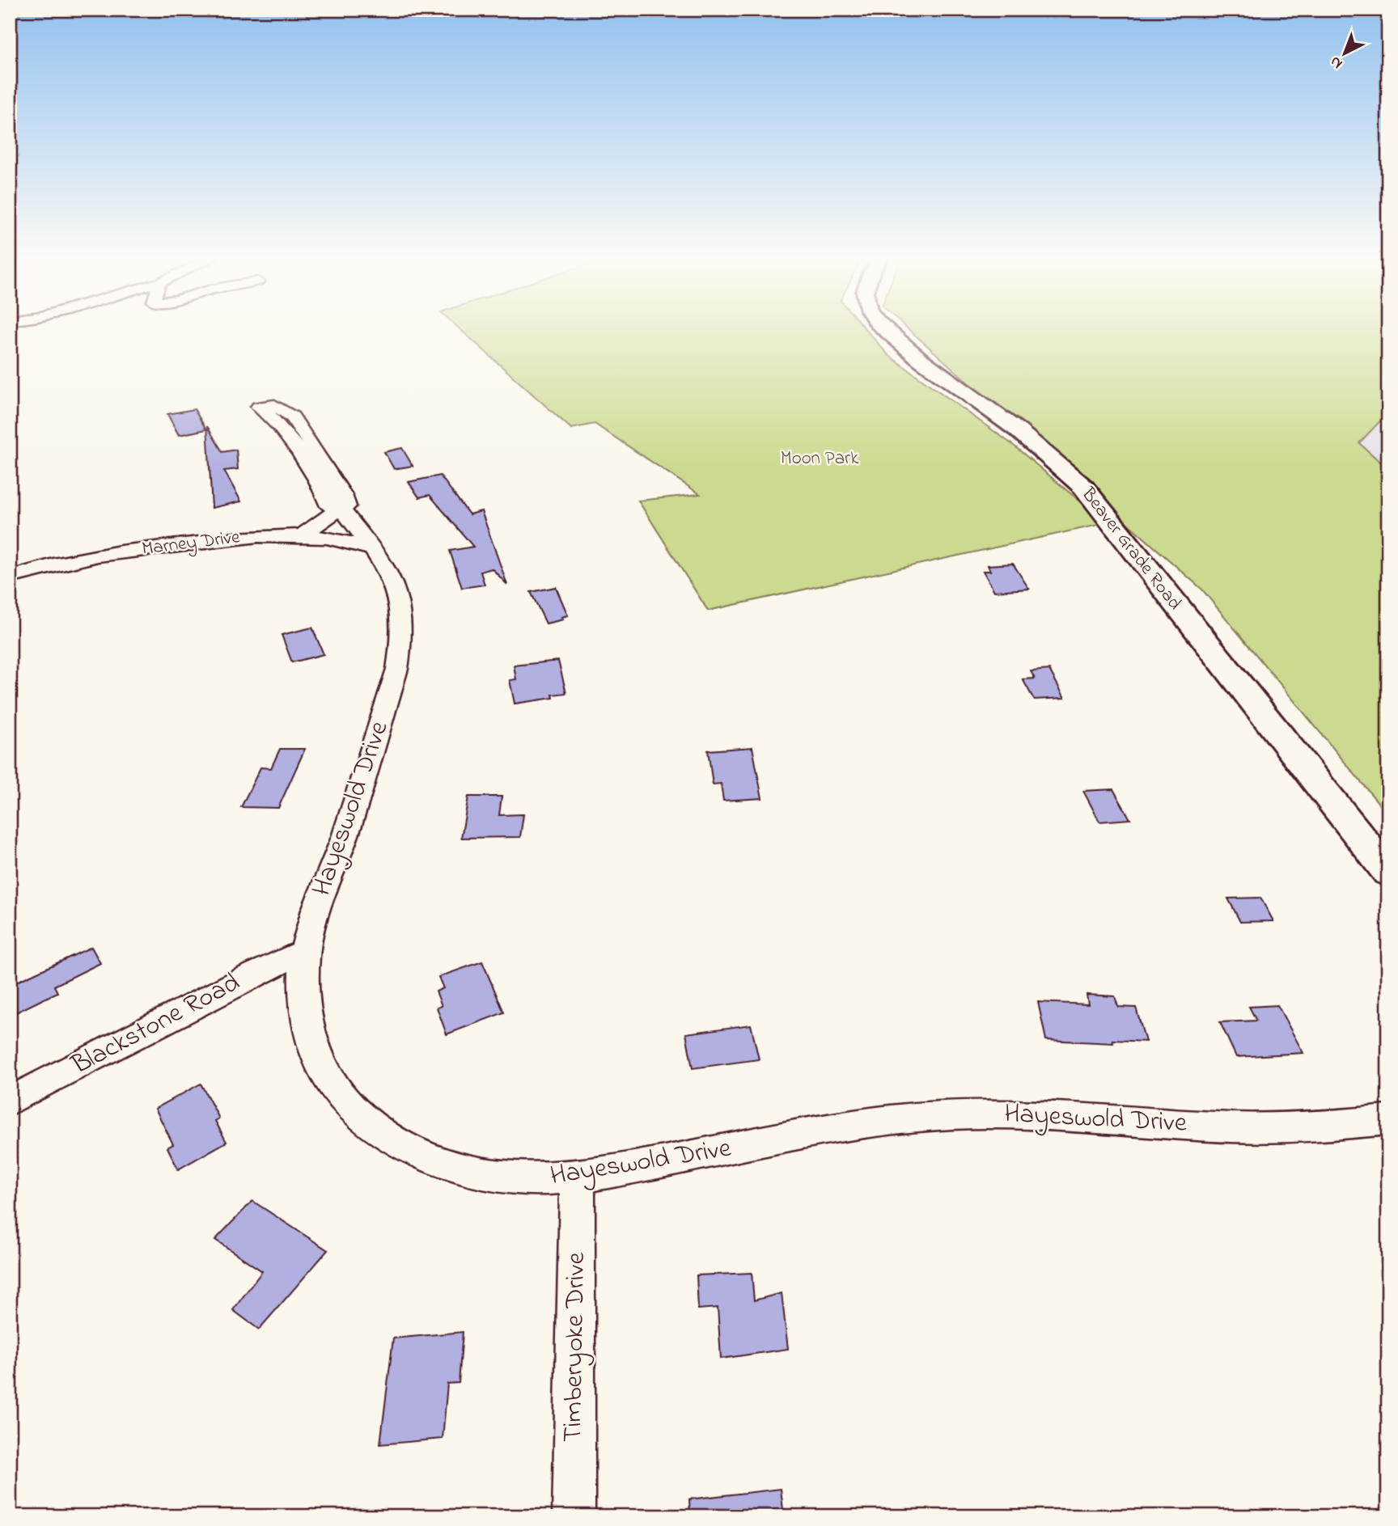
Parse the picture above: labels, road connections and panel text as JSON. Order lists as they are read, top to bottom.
{
  "streets": {
    "main road": ["Beaver Grade Road"],
    "street": [
      "Marney Drive",
      "Hayeswold Drive",
      "Blackstone Road",
      "Timberyoke Drive"
    ]
  },
  "crossings": [
    ["Marney Drive", "Hayeswold Drive"],
    ["Hayeswold Drive", "Blackstone Road"],
    ["Hayeswold Drive", "Timberyoke Drive"]
  ],
  "parks": ["Moon Park"],
  "north": "bottom left"
}
